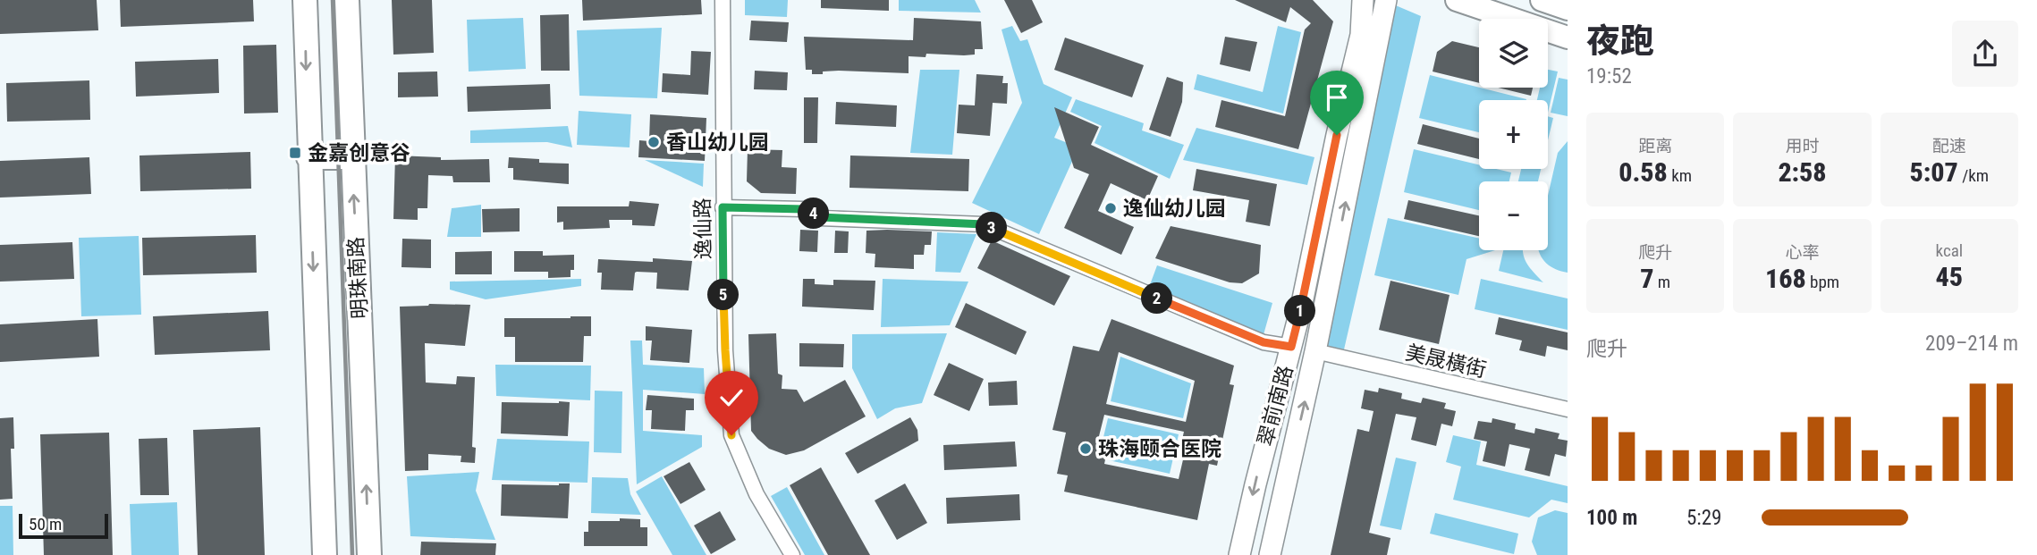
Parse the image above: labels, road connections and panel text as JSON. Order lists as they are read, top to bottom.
{
  "streets": {
    "highway": ["明珠南路"],
    "main road": ["翠前南路"],
    "street": ["逸仙路", "美晟橫街"]
  },
  "crossings": [
    ["美晟橫街", "翠前南路"]
  ],
  "places": {
    "other": ["香山幼儿园", "逸仙幼儿园", "珠海颐合医院"],
    "transit": ["金嘉创意谷"]
  },
  "scale_bar": "50 m",
  "page": {
    "heading": ["夜跑", "19:52"],
    "map_buttons": ["+", "−"],
    "stats": [
      ["距离", "0.58 km"],
      ["用时", "2:58"],
      ["配速", "5:07 /km"],
      ["爬升", "7 m"],
      ["心率", "168 bpm"],
      ["kcal", "45"]
    ],
    "pins": [
      "4",
      "3",
      "5",
      "2",
      "1"
    ],
    "chart": ["爬升", "209–214 m"],
    "list": [
      {
        "name": "100 m",
        "note": "5:29"
      }
    ],
    "scale": "50 m"
  }
}
